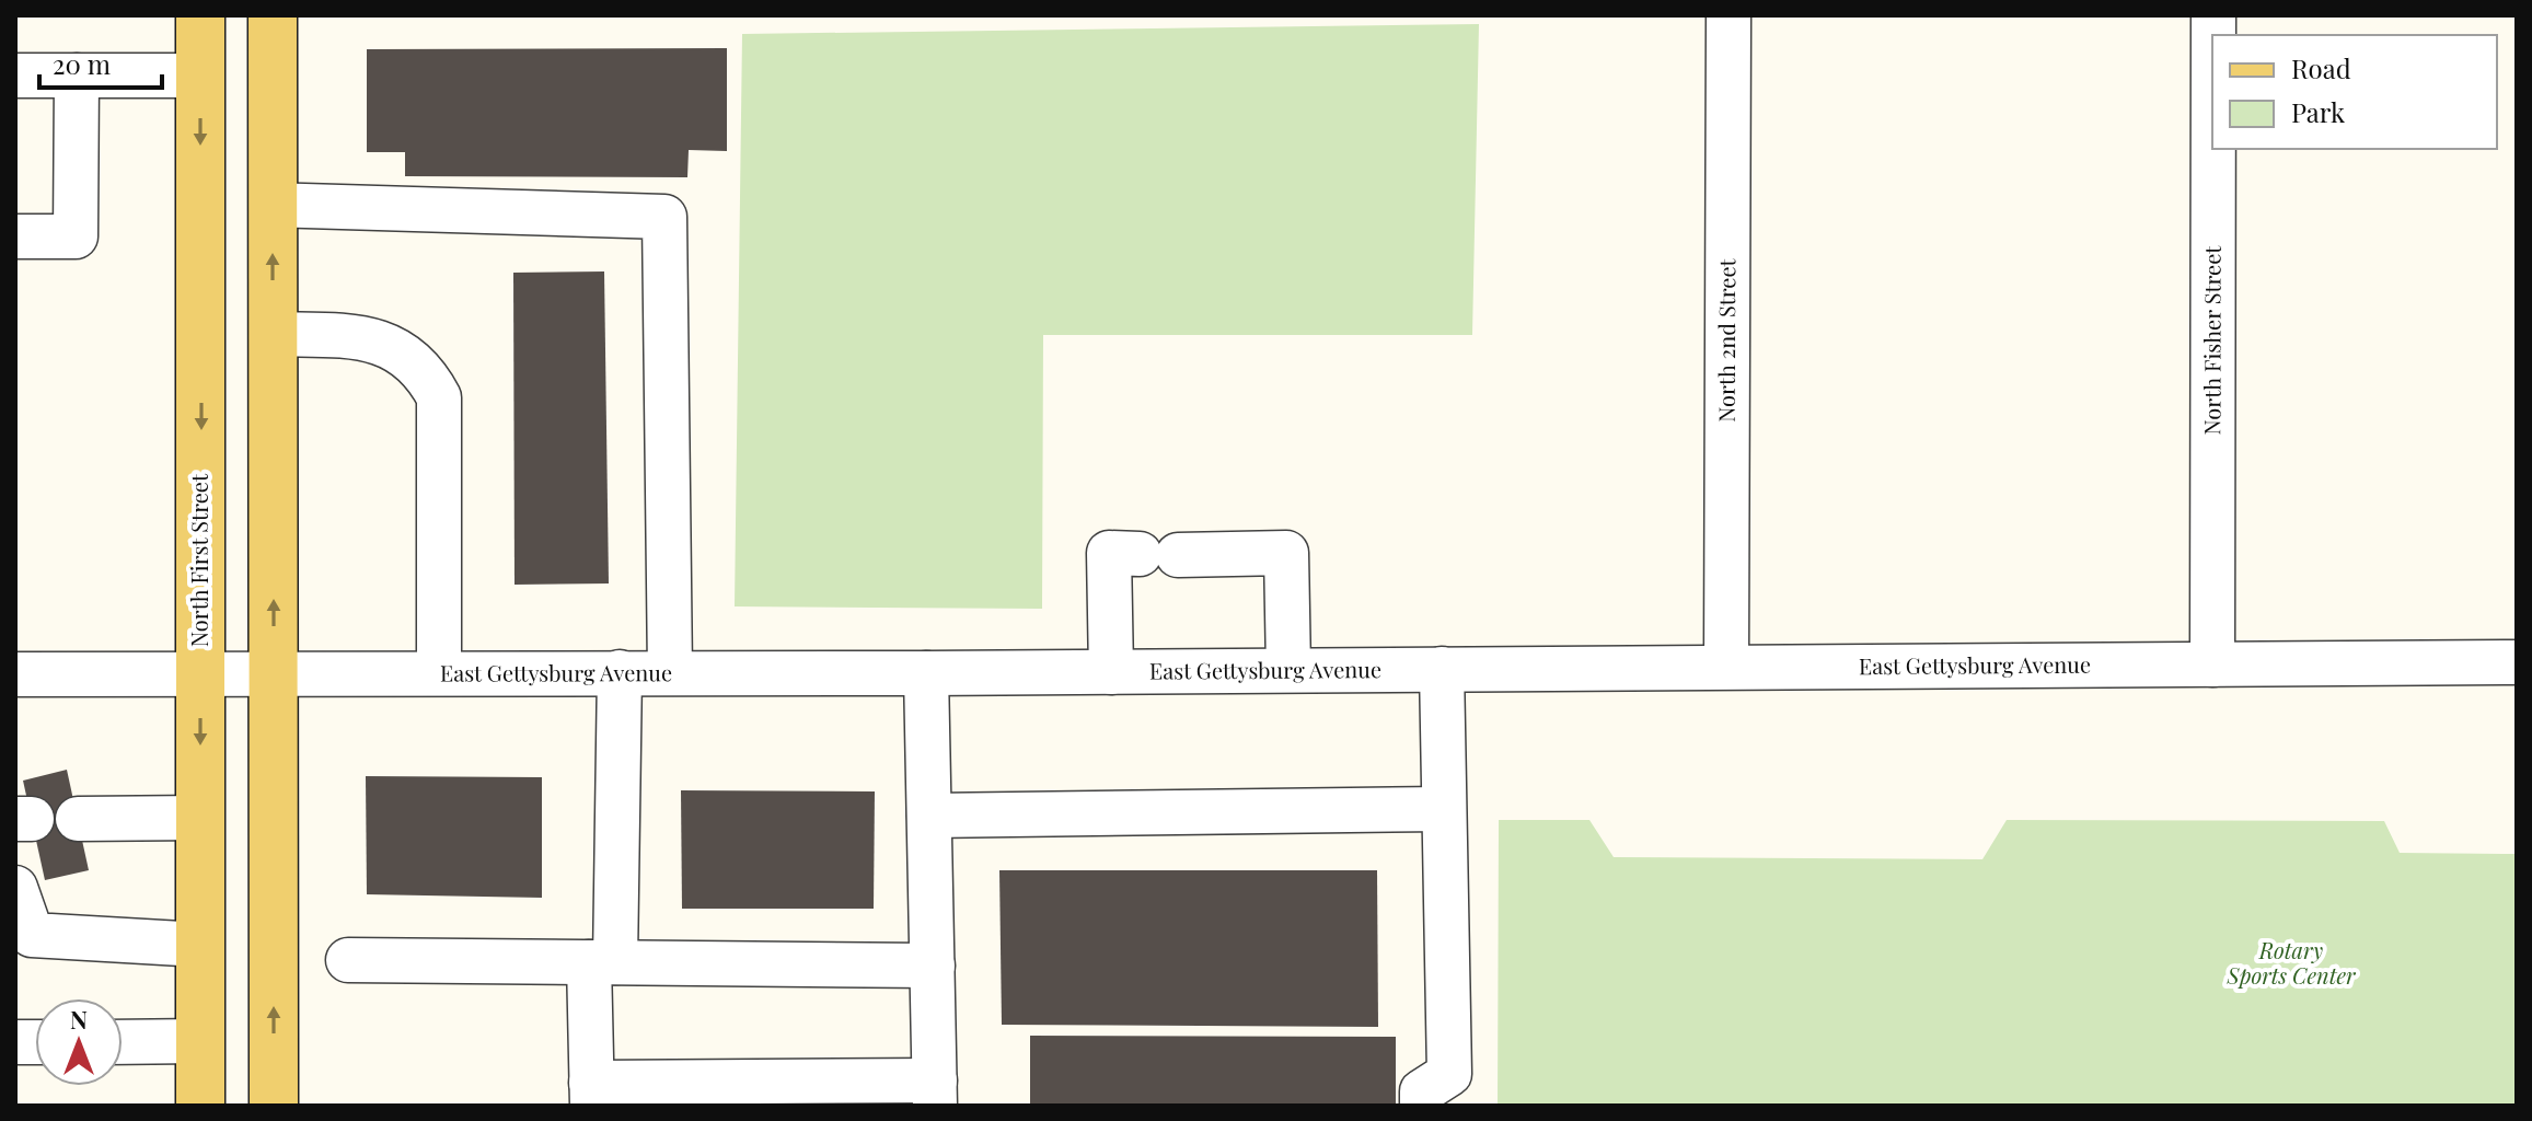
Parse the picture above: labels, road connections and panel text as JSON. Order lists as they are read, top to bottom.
{
  "streets": {
    "main road": ["North First Street"],
    "street": ["North 2nd Street", "North Fisher Street", "East Gettysburg Avenue"]
  },
  "crossings": [
    ["North 2nd Street", "East Gettysburg Avenue"],
    ["North Fisher Street", "East Gettysburg Avenue"],
    ["North First Street", "East Gettysburg Avenue"]
  ],
  "parks": ["Rotary Sports Center"],
  "legend": ["Road", "Park"],
  "scale_bar": "20 m",
  "north": "top"
}
